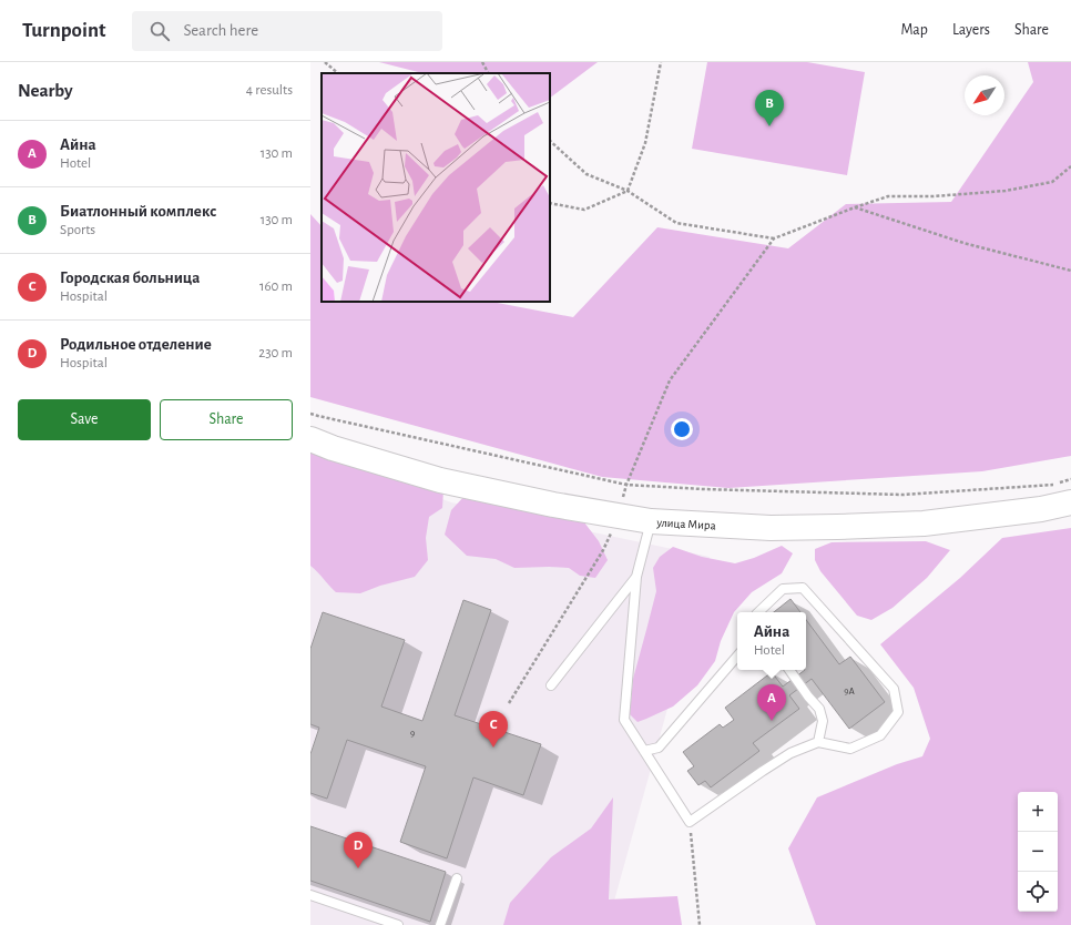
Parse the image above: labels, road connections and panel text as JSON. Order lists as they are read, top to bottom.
{
  "streets": {
    "main road": ["улица Мира"]
  },
  "house_numbers": ["9А", "9"],
  "north": "bottom left",
  "page": {
    "header": "Turnpoint",
    "search": "Search here",
    "nav": ["Map", "Layers", "Share"],
    "heading": ["Nearby", "4 results"],
    "pins": [
      "B",
      "A",
      "C",
      "D"
    ],
    "list": [
      {
        "mark": "A",
        "name": "Айна",
        "note": "Hotel",
        "value": "130 m"
      },
      {
        "mark": "B",
        "name": "Биатлонный комплекс",
        "note": "Sports",
        "value": "130 m"
      },
      {
        "mark": "C",
        "name": "Городская больница",
        "note": "Hospital",
        "value": "160 m"
      },
      {
        "mark": "D",
        "name": "Родильное отделение",
        "note": "Hospital",
        "value": "230 m"
      }
    ],
    "buttons": ["Save", "Share"],
    "popup": ["Айна", "Hotel"],
    "map_buttons": ["+", "−"]
  }
}
